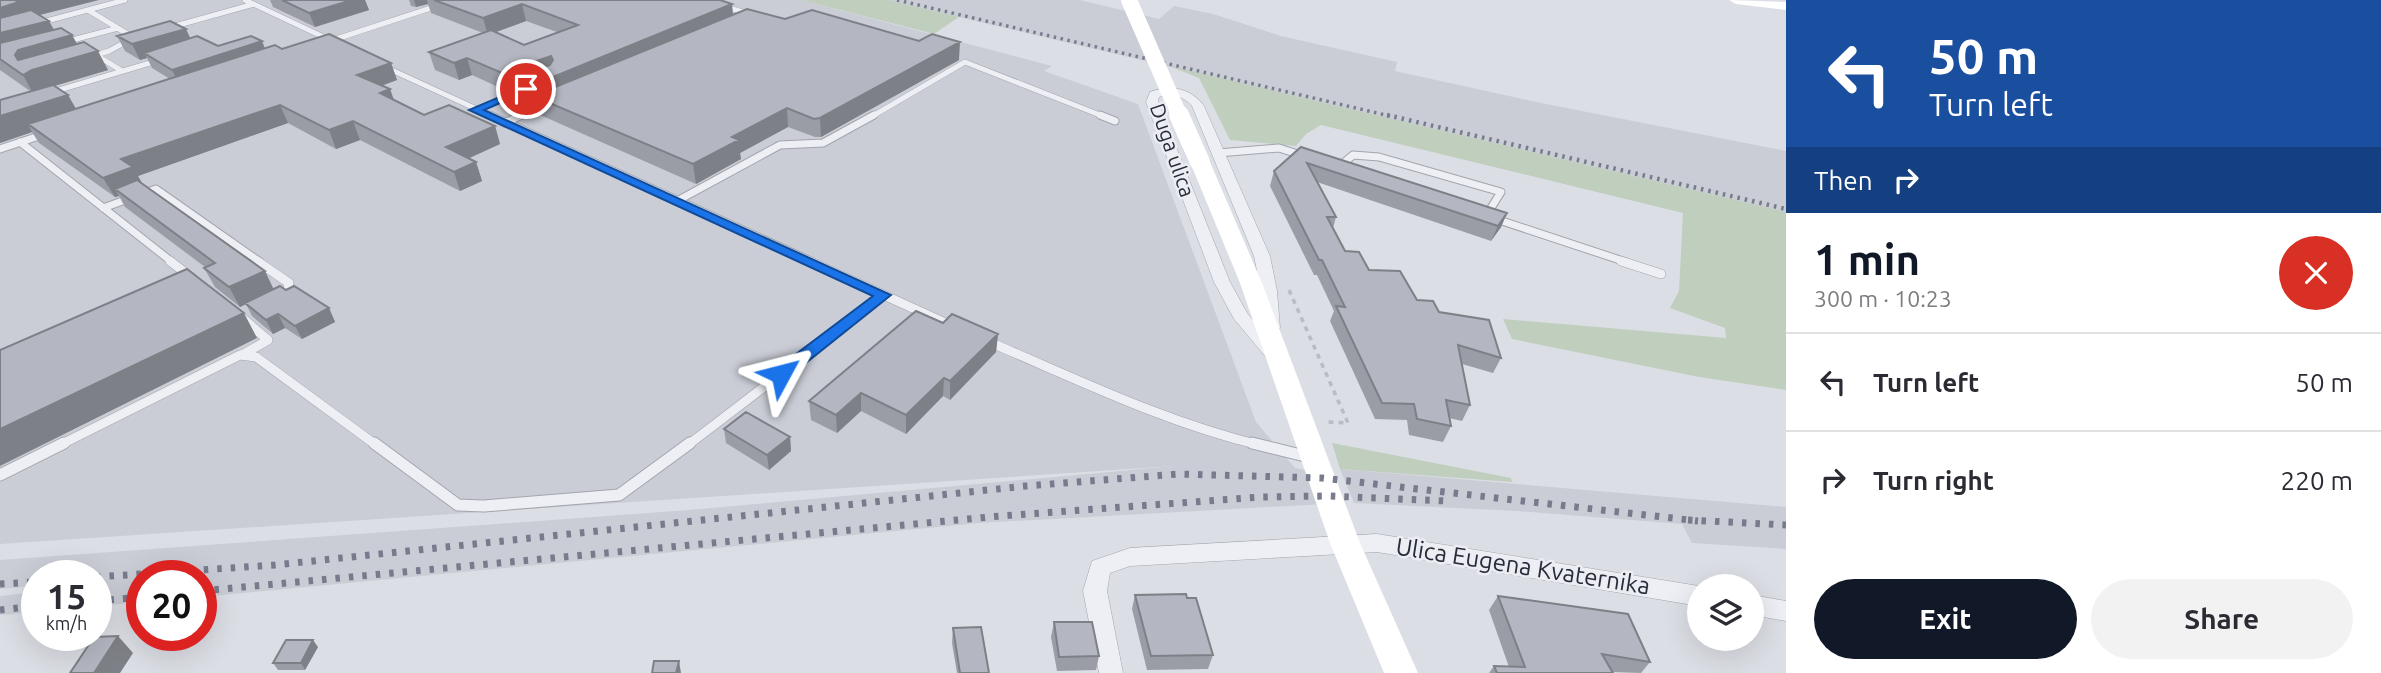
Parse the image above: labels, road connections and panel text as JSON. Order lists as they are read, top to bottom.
{
  "streets": {
    "street": ["Duga ulica", "Ulica Eugena Kvaternika"]
  },
  "crossings": [
    ["Duga ulica", "Ulica Eugena Kvaternika"]
  ],
  "page": {
    "turn": ["50 m", "Turn left"],
    "then": "Then",
    "heading": ["1 min", "300 m · 10:23"],
    "list": [
      {
        "name": "Turn left",
        "value": "50 m"
      },
      {
        "name": "Turn right",
        "value": "220 m"
      }
    ],
    "speed": "15 km/h",
    "limit": "20",
    "buttons": ["Exit", "Share"]
  }
}
